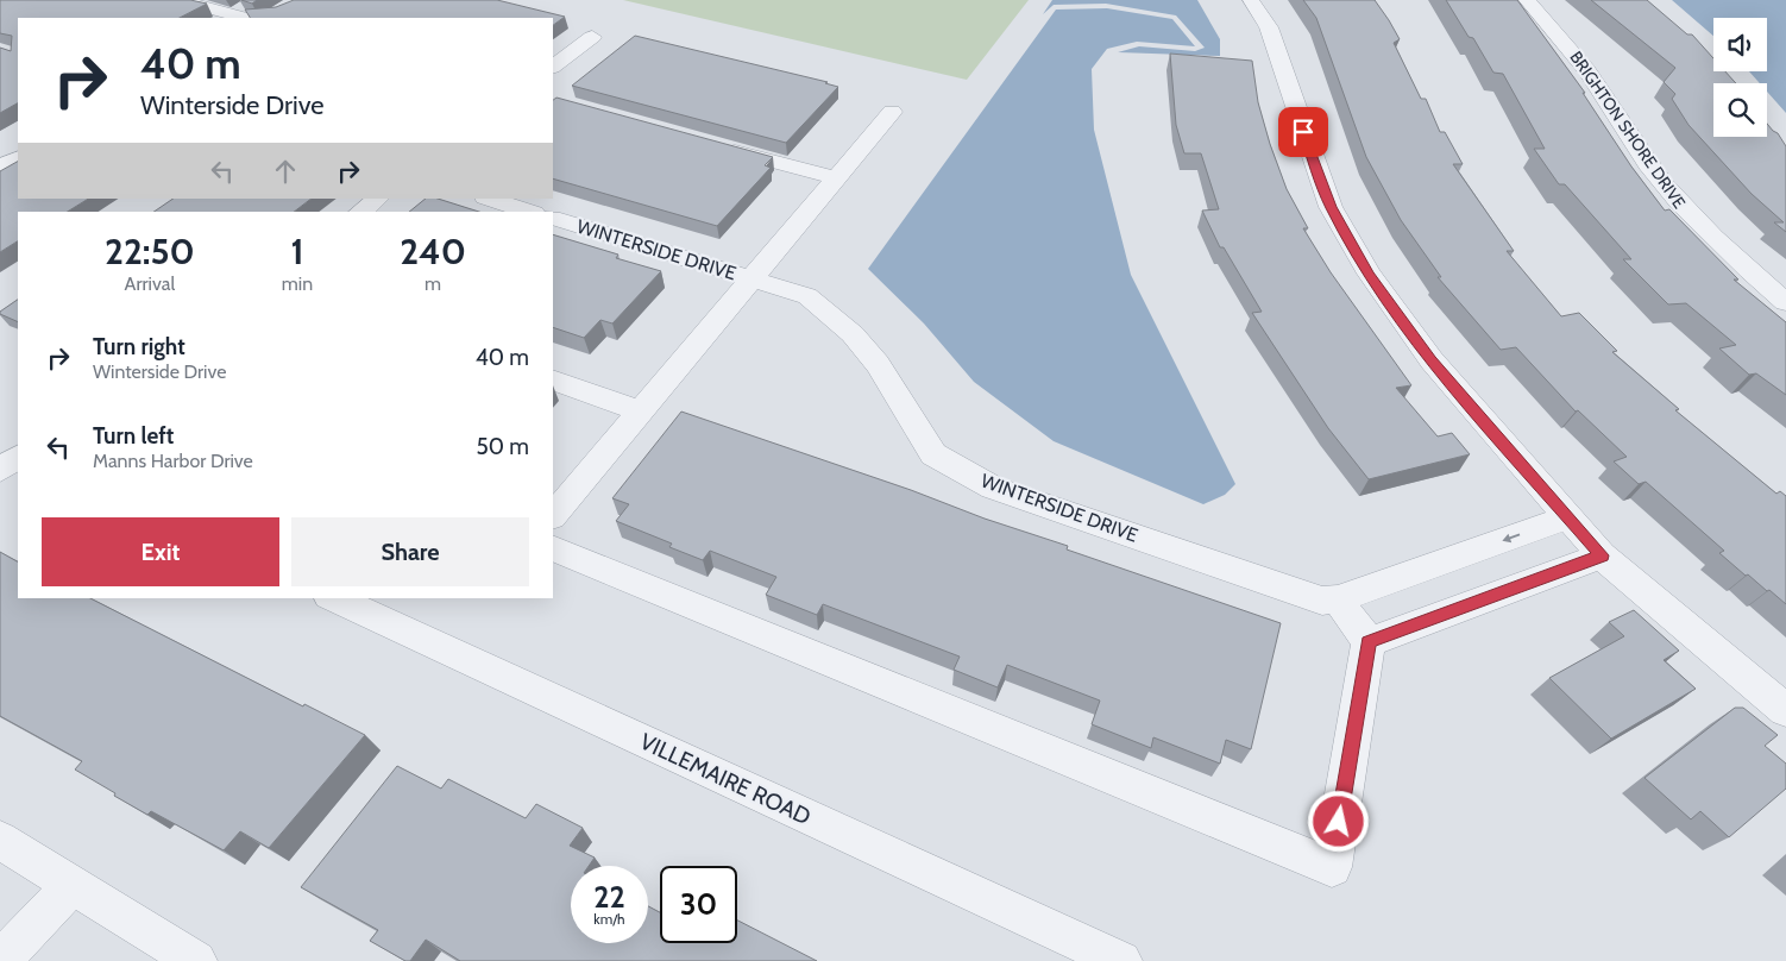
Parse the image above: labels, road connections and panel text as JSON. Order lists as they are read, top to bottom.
{
  "streets": {
    "street": ["BRIGHTON SHORE DRIVE", "WINTERSIDE DRIVE", "VILLEMAIRE ROAD"]
  },
  "page": {
    "turn": ["40 m", "Winterside Drive"],
    "eta": [
      "22:50",
      "Arrival",
      "1",
      "min",
      "240",
      "m"
    ],
    "list": [
      {
        "name": "Turn right",
        "note": "Winterside Drive",
        "value": "40 m"
      },
      {
        "name": "Turn left",
        "note": "Manns Harbor Drive",
        "value": "50 m"
      }
    ],
    "buttons": ["Exit", "Share"],
    "speed": "22 km/h",
    "limit": "30"
  }
}
